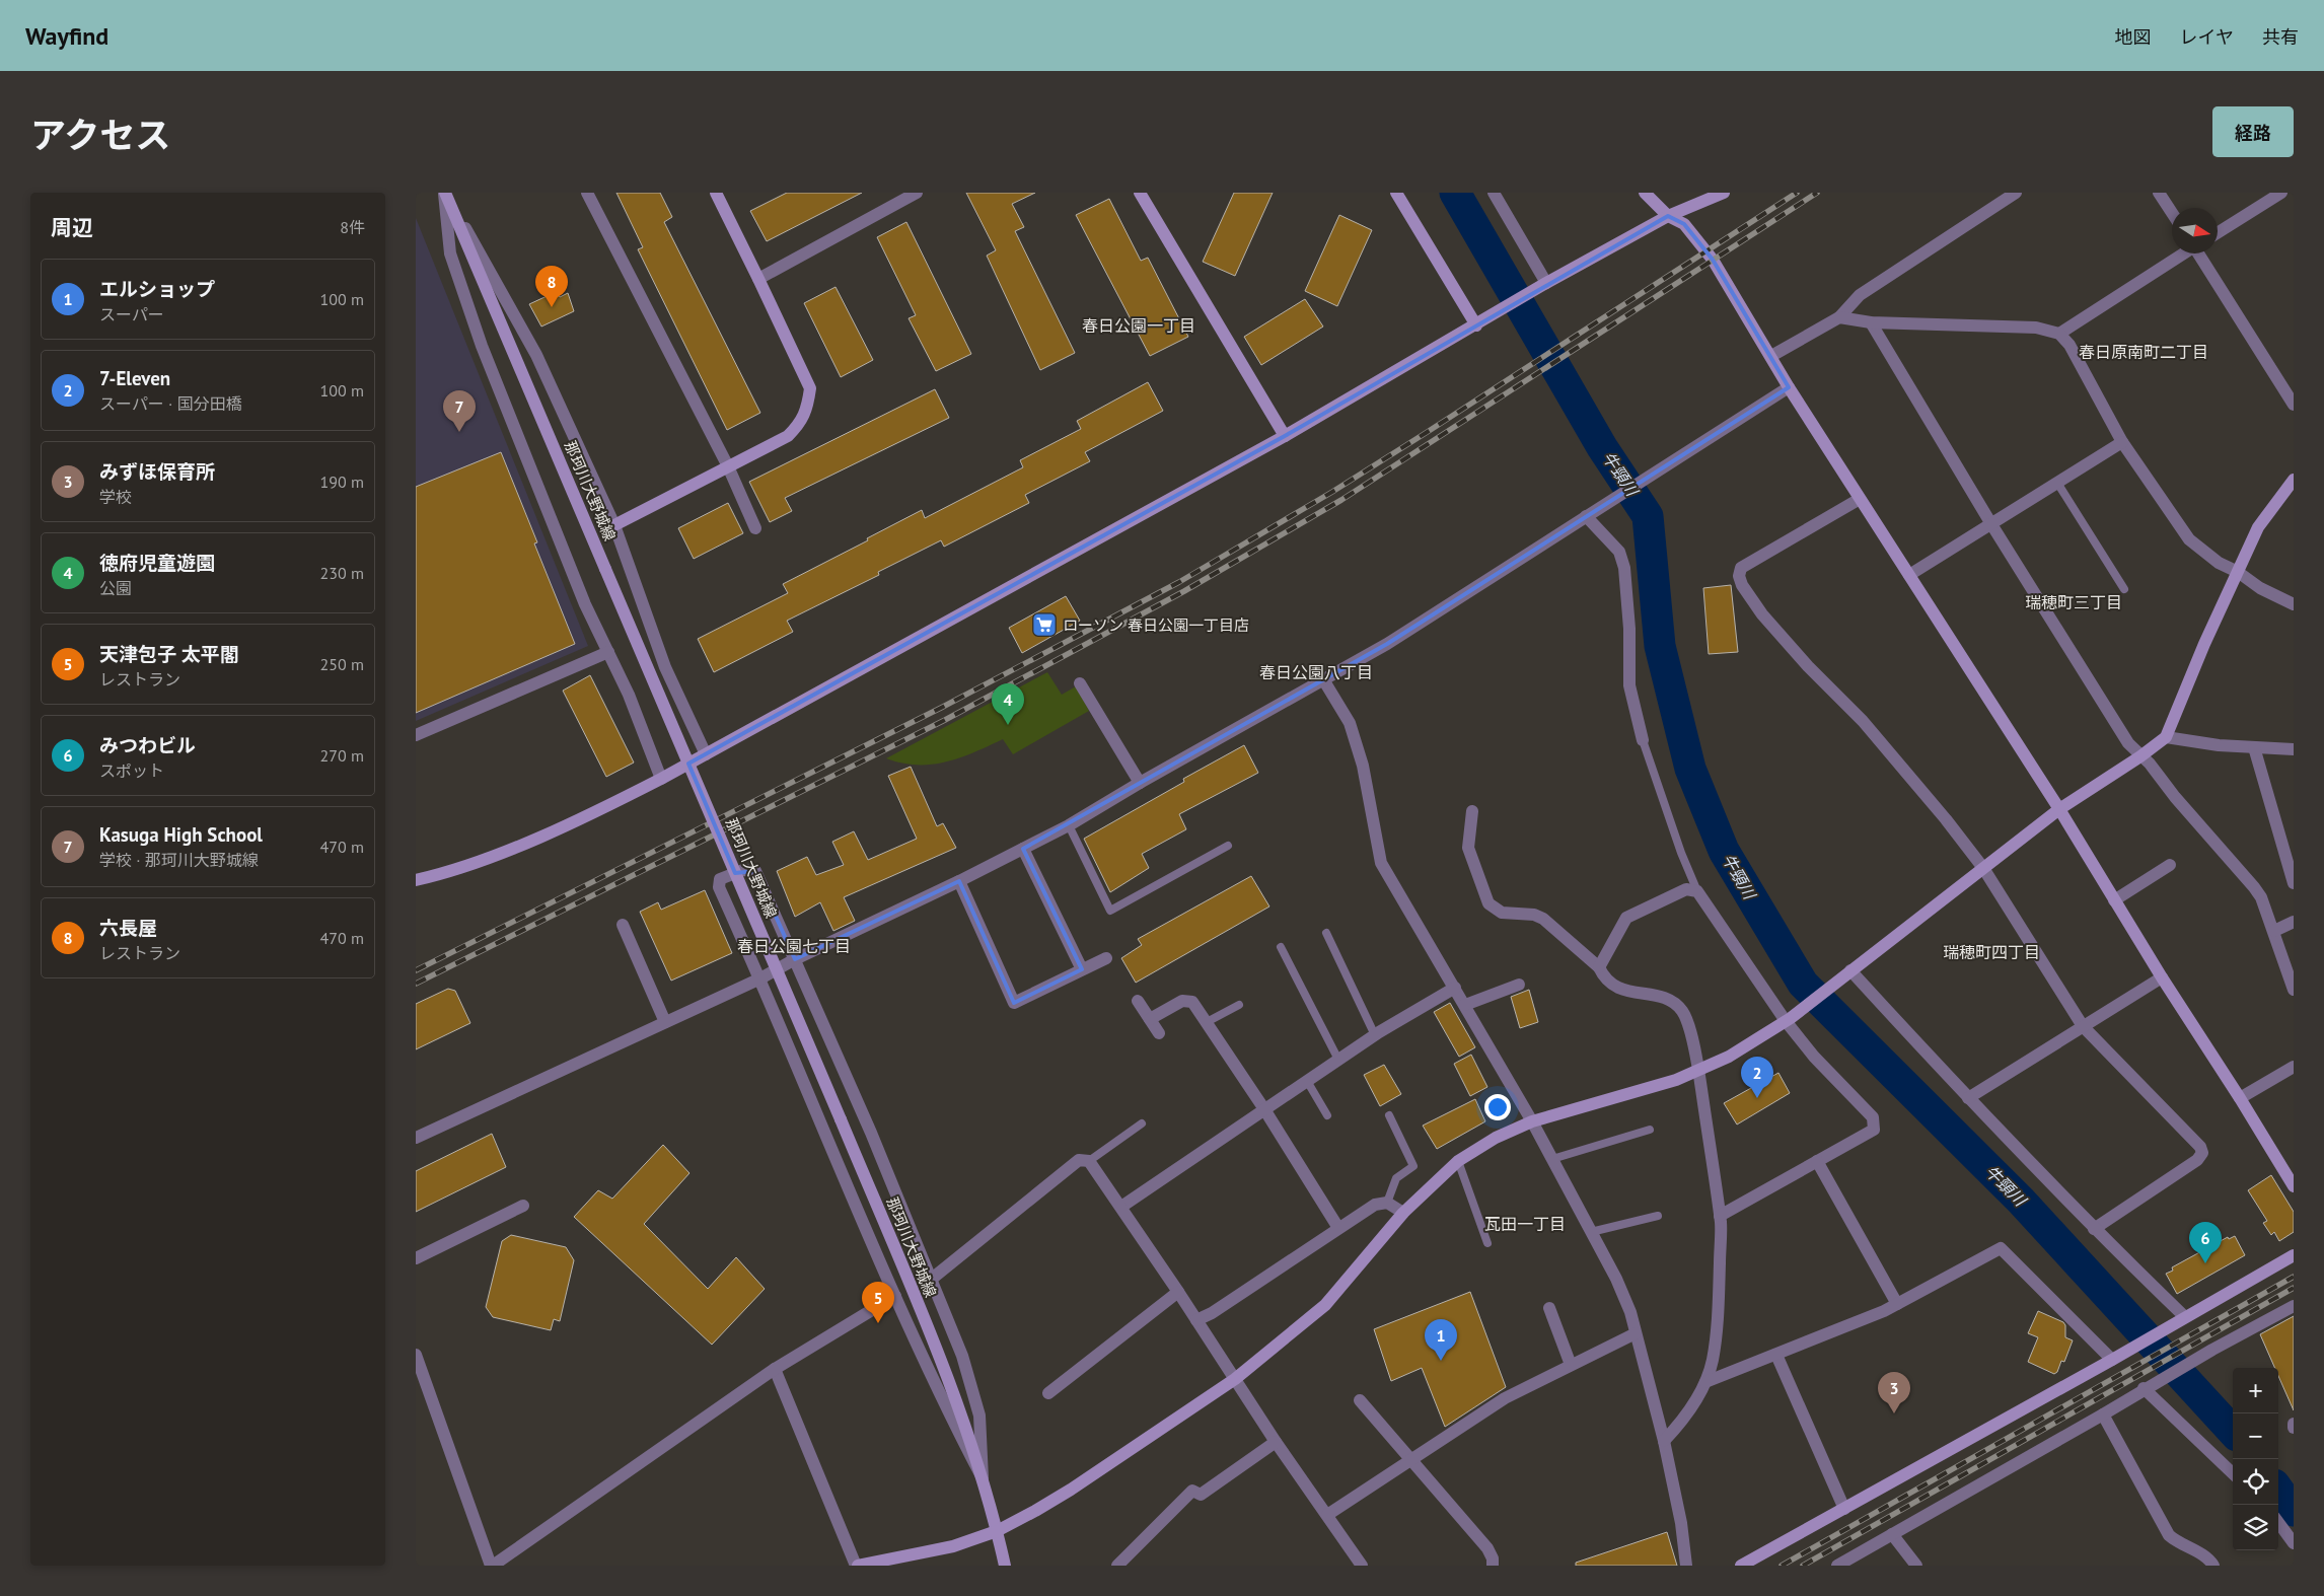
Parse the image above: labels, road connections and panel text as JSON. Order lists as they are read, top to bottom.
{
  "streets": {
    "street": ["那珂川大野城線"]
  },
  "districts": [
    "春日公園一丁目",
    "春日原南町二丁目",
    "瑞穂町三丁目",
    "春日公園八丁目",
    "春日公園七丁目",
    "瑞穂町四丁目",
    "瓦田一丁目"
  ],
  "water": ["牛頸川"],
  "places": {
    "supermarket": ["ローソン 春日公園一丁目店"]
  },
  "north": "right",
  "page": {
    "header": "Wayfind",
    "nav": ["地図", "レイヤ", "共有"],
    "title": "アクセス",
    "buttons": "経路",
    "heading": ["周辺", "8件"],
    "list": [
      {
        "mark": "1",
        "name": "エルショップ",
        "note": "スーパー",
        "value": "100 m"
      },
      {
        "mark": "2",
        "name": "7-Eleven",
        "note": "スーパー · 国分田橋",
        "value": "100 m"
      },
      {
        "mark": "3",
        "name": "みずほ保育所",
        "note": "学校",
        "value": "190 m"
      },
      {
        "mark": "4",
        "name": "徳府児童遊園",
        "note": "公園",
        "value": "230 m"
      },
      {
        "mark": "5",
        "name": "天津包子 太平閣",
        "note": "レストラン",
        "value": "250 m"
      },
      {
        "mark": "6",
        "name": "みつわビル",
        "note": "スポット",
        "value": "270 m"
      },
      {
        "mark": "7",
        "name": "Kasuga High School",
        "note": "学校 · 那珂川大野城線",
        "value": "470 m"
      },
      {
        "mark": "8",
        "name": "六長屋",
        "note": "レストラン",
        "value": "470 m"
      }
    ],
    "pins": [
      "8",
      "7",
      "4",
      "2",
      "6",
      "5",
      "1",
      "3"
    ],
    "map_buttons": ["+", "−"]
  }
}
